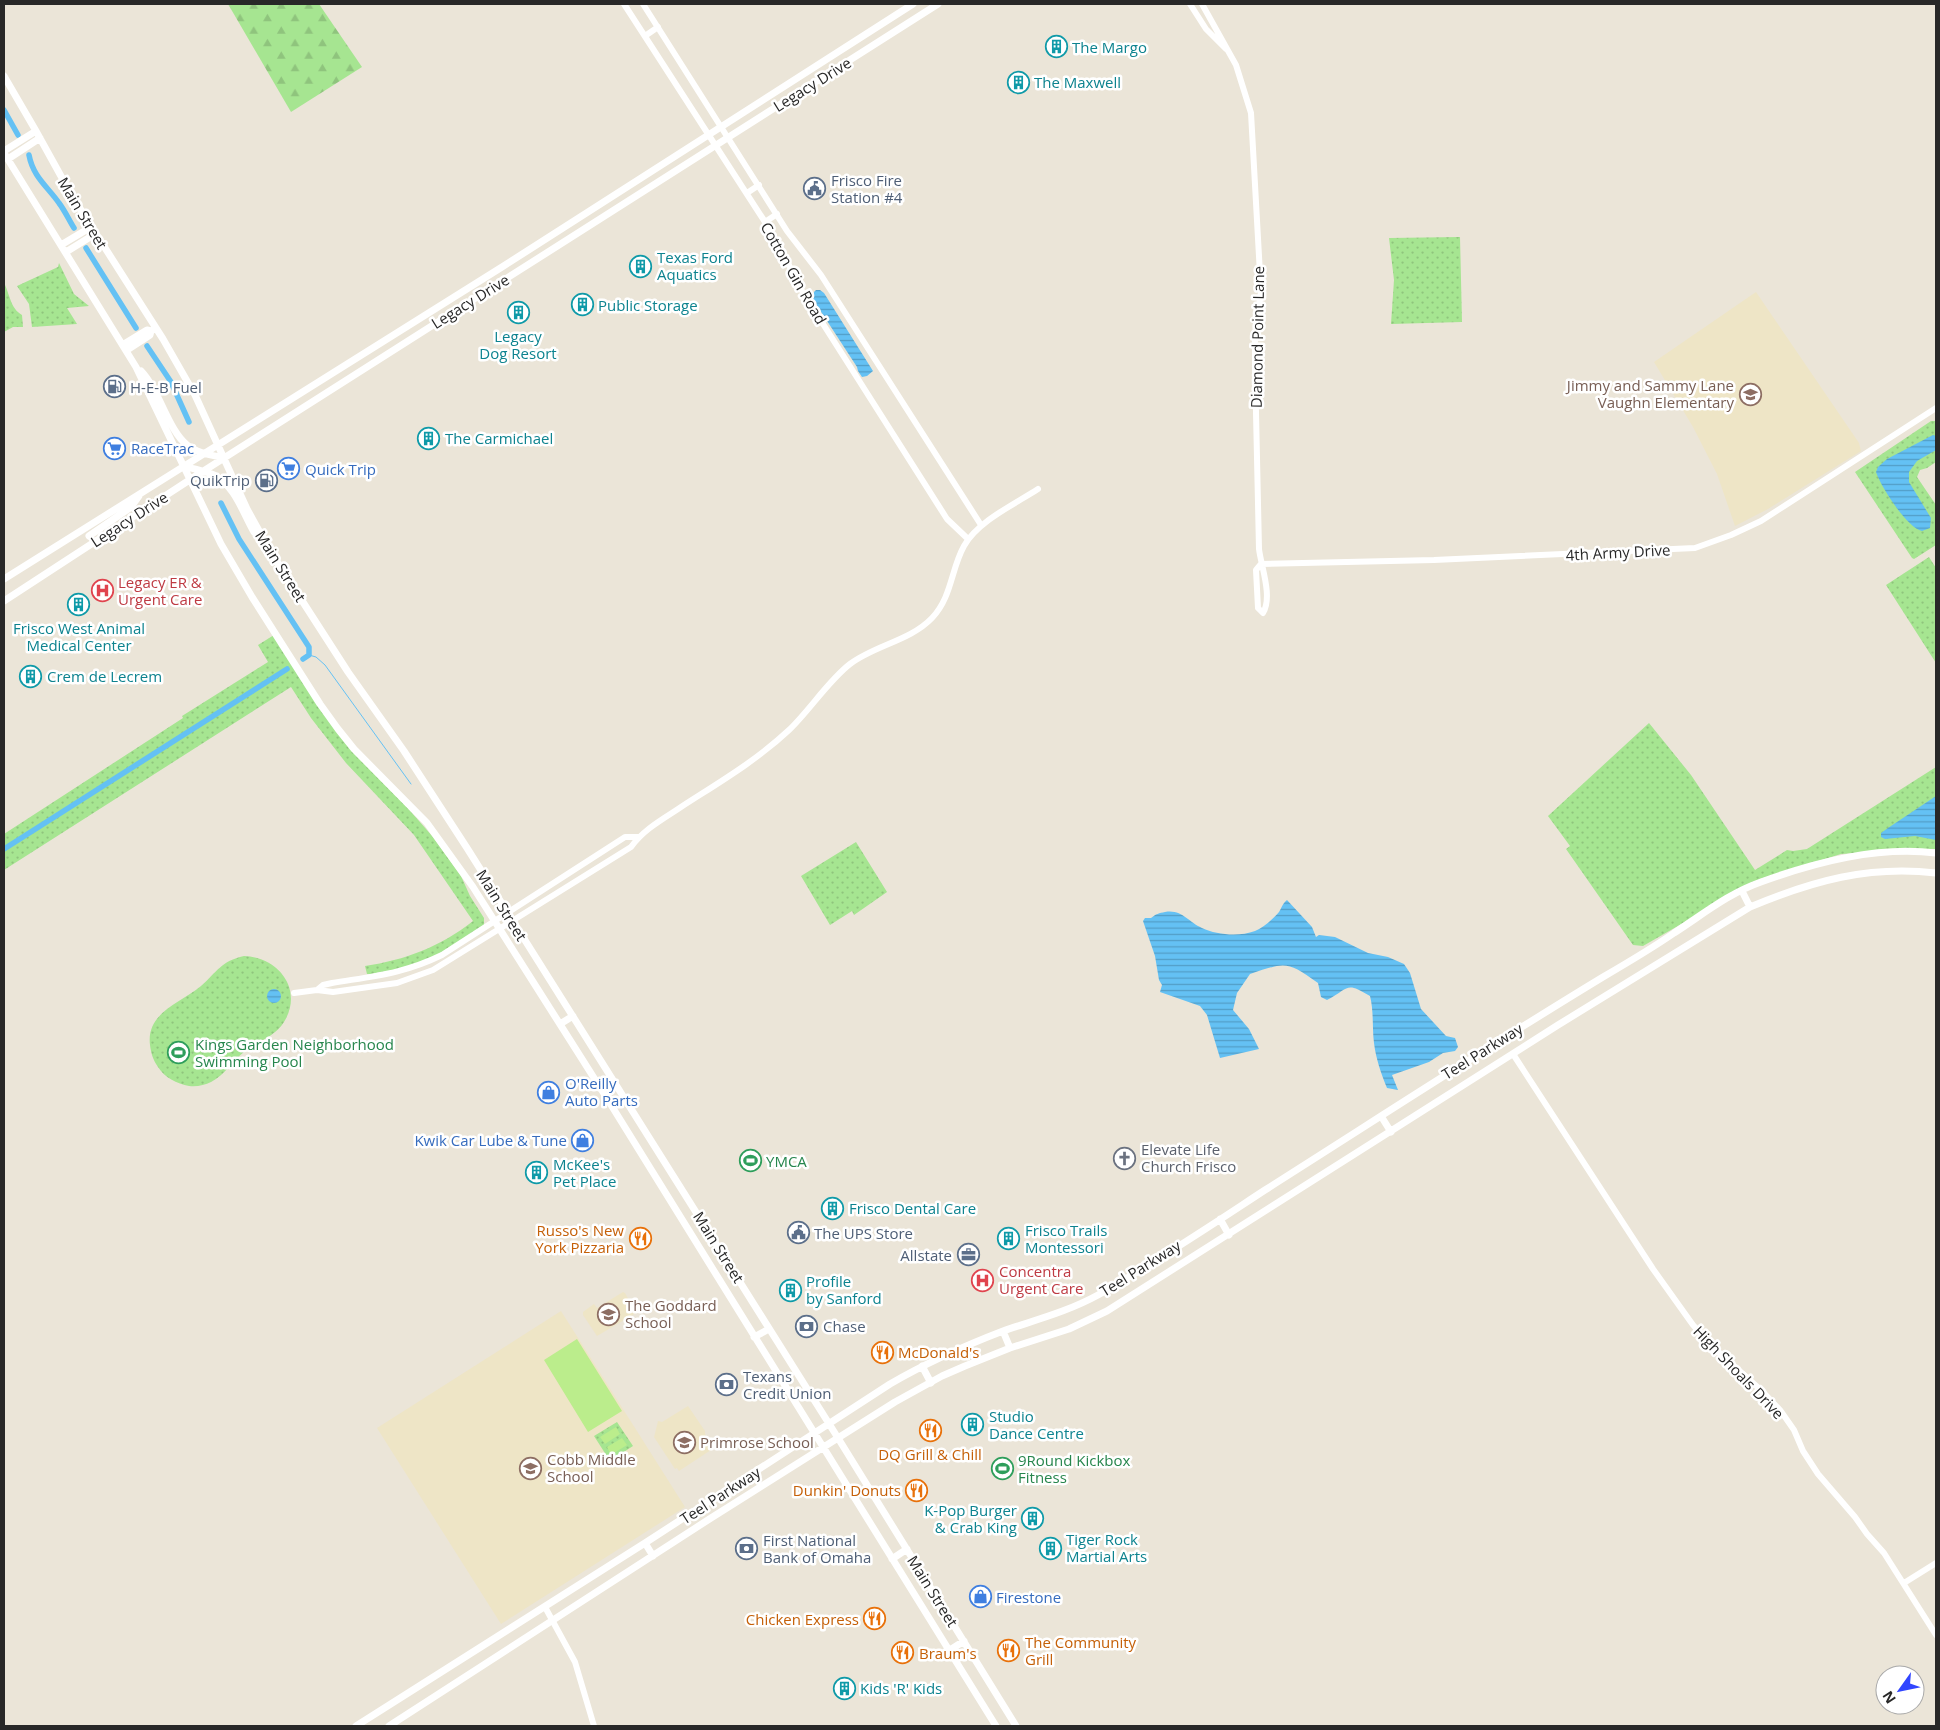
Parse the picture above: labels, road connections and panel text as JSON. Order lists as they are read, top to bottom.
{
  "streets": {
    "main road": ["Legacy Drive", "Main Street", "Teel Parkway"],
    "street": [
      "Cotton Gin Road",
      "Diamond Point Lane",
      "4th Army Drive",
      "High Shoals Drive"
    ]
  },
  "crossings": [
    ["Legacy Drive", "Main Street"],
    ["Legacy Drive", "Cotton Gin Road"],
    ["Main Street", "Teel Parkway"],
    ["Diamond Point Lane", "4th Army Drive"],
    ["Teel Parkway", "High Shoals Drive"]
  ],
  "places": {
    "building": [
      "The Margo",
      "The Maxwell",
      "Texas Ford Aquatics",
      "Public Storage",
      "Legacy Dog Resort",
      "The Carmichael",
      "Frisco West Animal Medical Center",
      "Crem de Lecrem",
      "McKee's Pet Place",
      "Frisco Dental Care",
      "Frisco Trails Montessori",
      "Profile by Sanford",
      "Studio Dance Centre",
      "K-Pop Burger & Crab King",
      "Tiger Rock Martial Arts",
      "Kids 'R' Kids"
    ],
    "public building": ["Frisco Fire Station #4", "The UPS Store"],
    "fuel station": ["H-E-B Fuel", "QuikTrip"],
    "school or university": [
      "Jimmy and Sammy Lane Vaughn Elementary",
      "The Goddard School",
      "Primrose School",
      "Cobb Middle School"
    ],
    "supermarket": ["RaceTrac", "Quick Trip"],
    "hospital": ["Legacy ER & Urgent Care", "Concentra Urgent Care"],
    "sports": ["Kings Garden Neighborhood Swimming Pool", "YMCA", "9Round Kickbox Fitness"],
    "shop": ["O'Reilly Auto Parts", "Kwik Car Lube & Tune", "Firestone"],
    "church": ["Elevate Life Church Frisco"],
    "restaurant": [
      "Russo's New York Pizzaria",
      "McDonald's",
      "DQ Grill & Chill",
      "Dunkin' Donuts",
      "Chicken Express",
      "The Community Grill",
      "Braum's"
    ],
    "office": ["Allstate"],
    "bank": ["Chase", "Texans Credit Union", "First National Bank of Omaha"]
  },
  "north": "bottom left"
}
